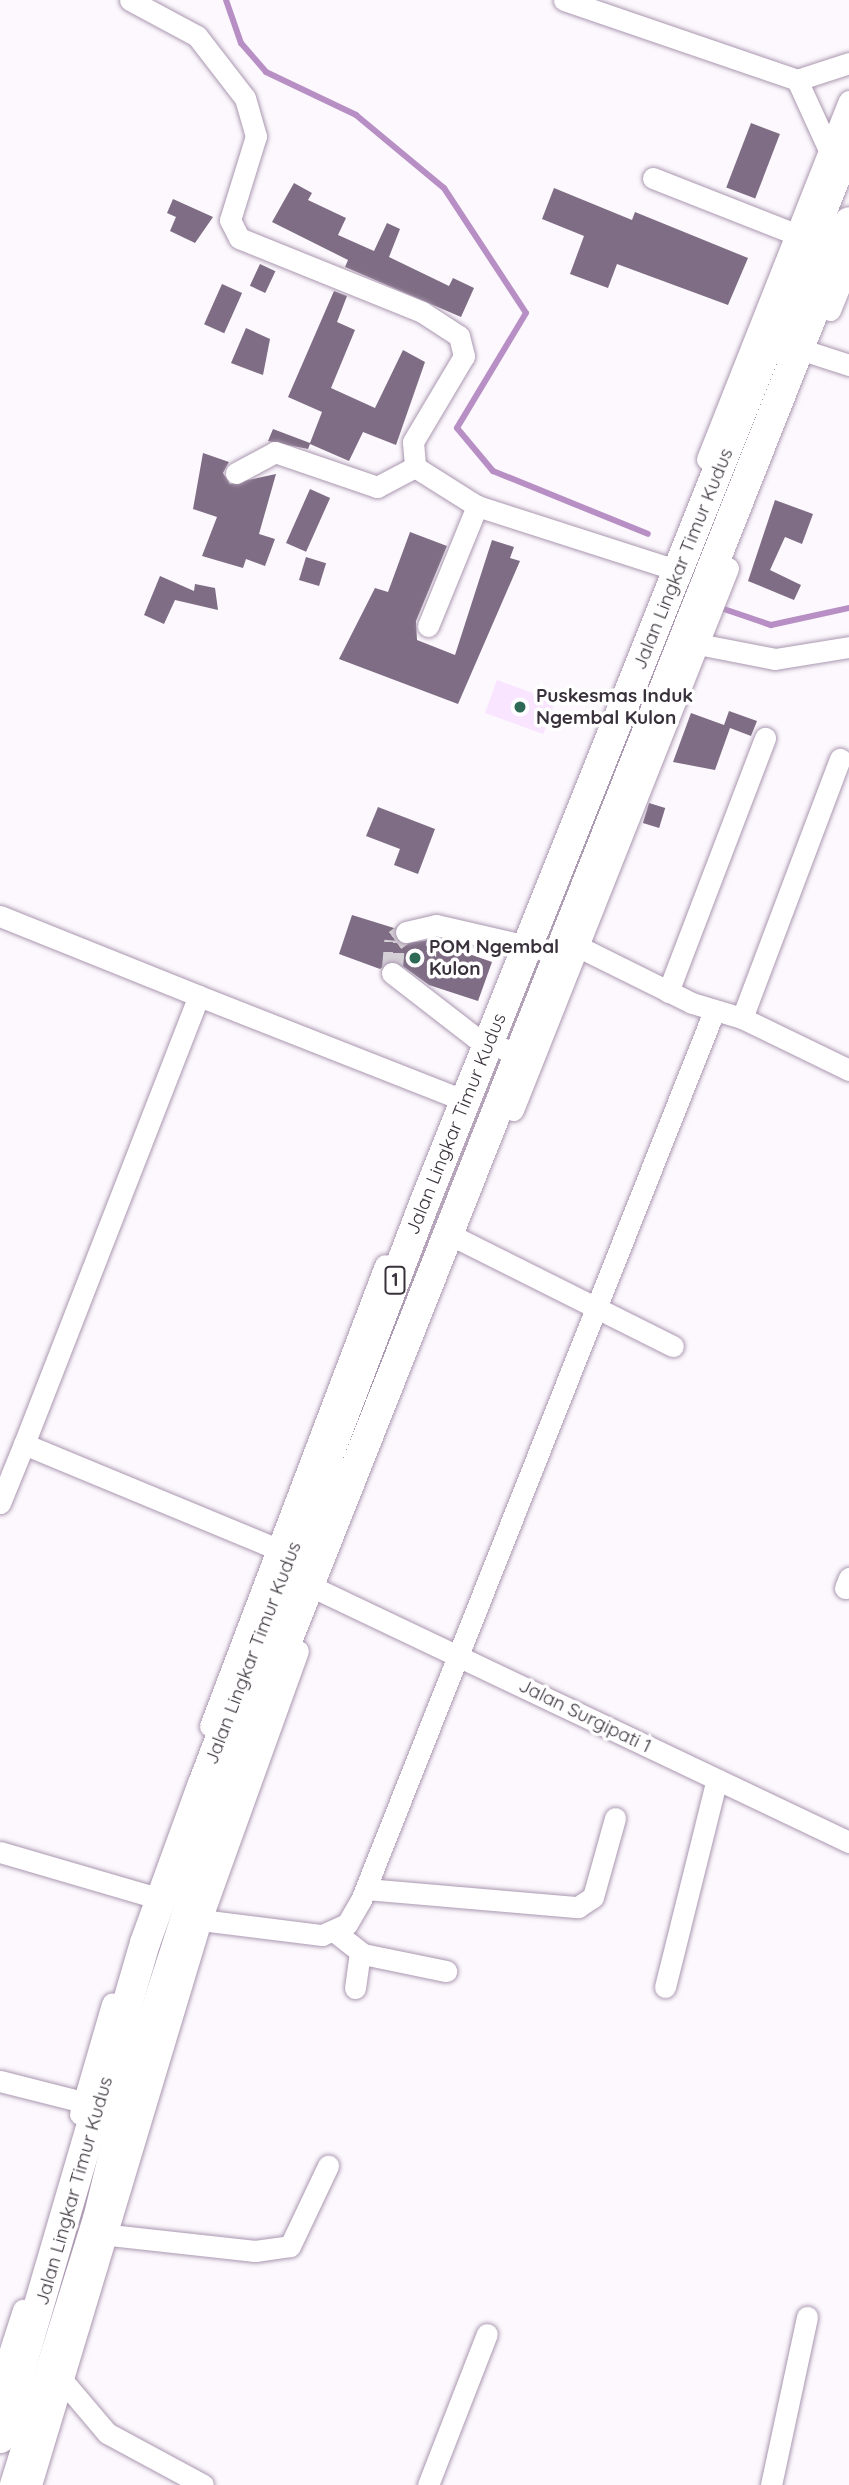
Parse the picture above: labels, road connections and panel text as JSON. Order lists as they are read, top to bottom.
{
  "streets": {
    "highway": ["Jalan Lingkar Timur Kudus", "1"],
    "street": ["Jalan Surgipati 1"]
  },
  "places": ["Puskesmas Induk Ngembal Kulon", "POM Ngembal Kulon"]
}
